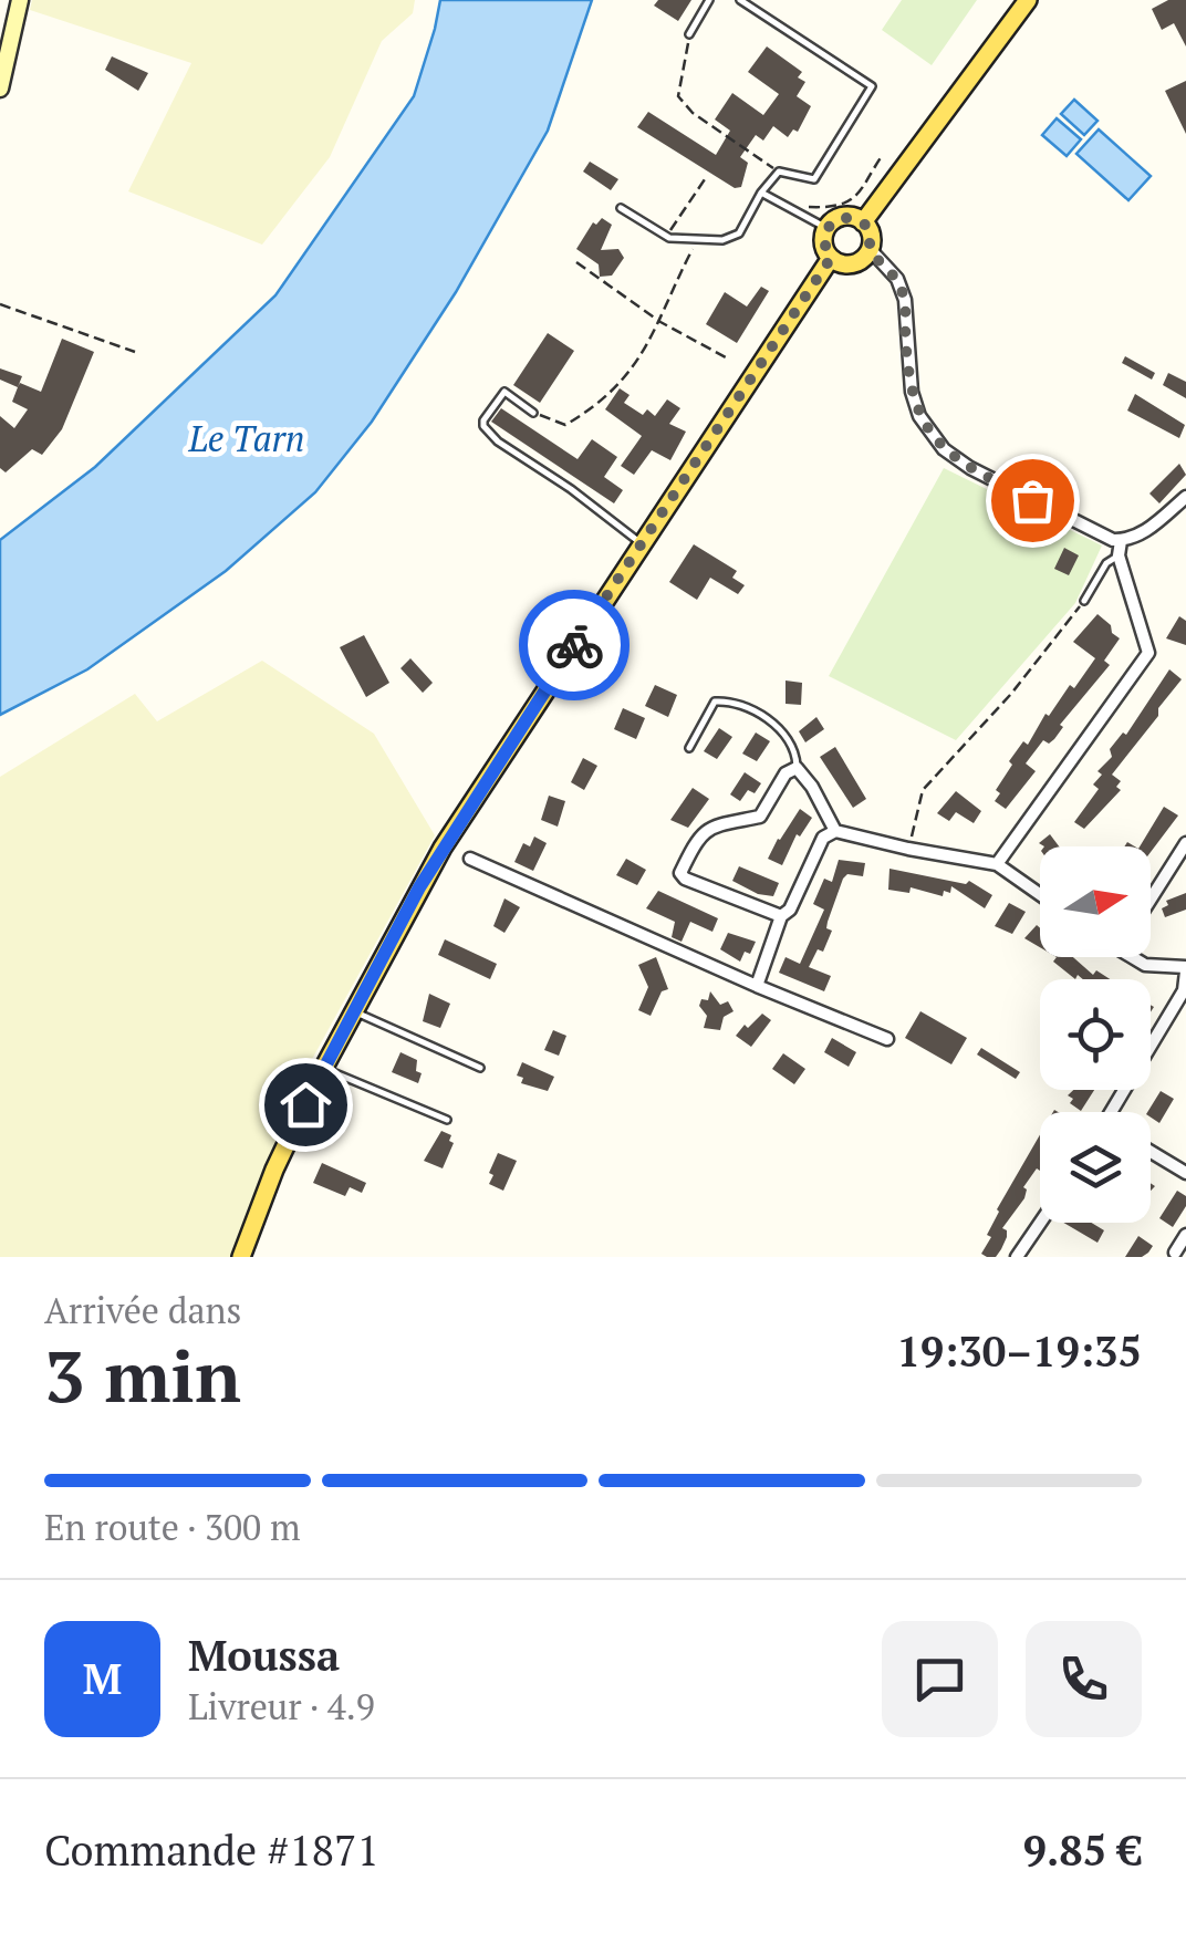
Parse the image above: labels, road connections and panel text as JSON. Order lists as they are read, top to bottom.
{
  "water": ["Le Tarn"],
  "north": "right",
  "page": {
    "heading": ["3 min", "Arrivée dans", "19:30–19:35"],
    "panel": [
      "Moussa",
      "Livreur · 4.9",
      "Commande #1871",
      "9.85 €"
    ],
    "bar": "En route · 300 m",
    "round": "M"
  }
}
